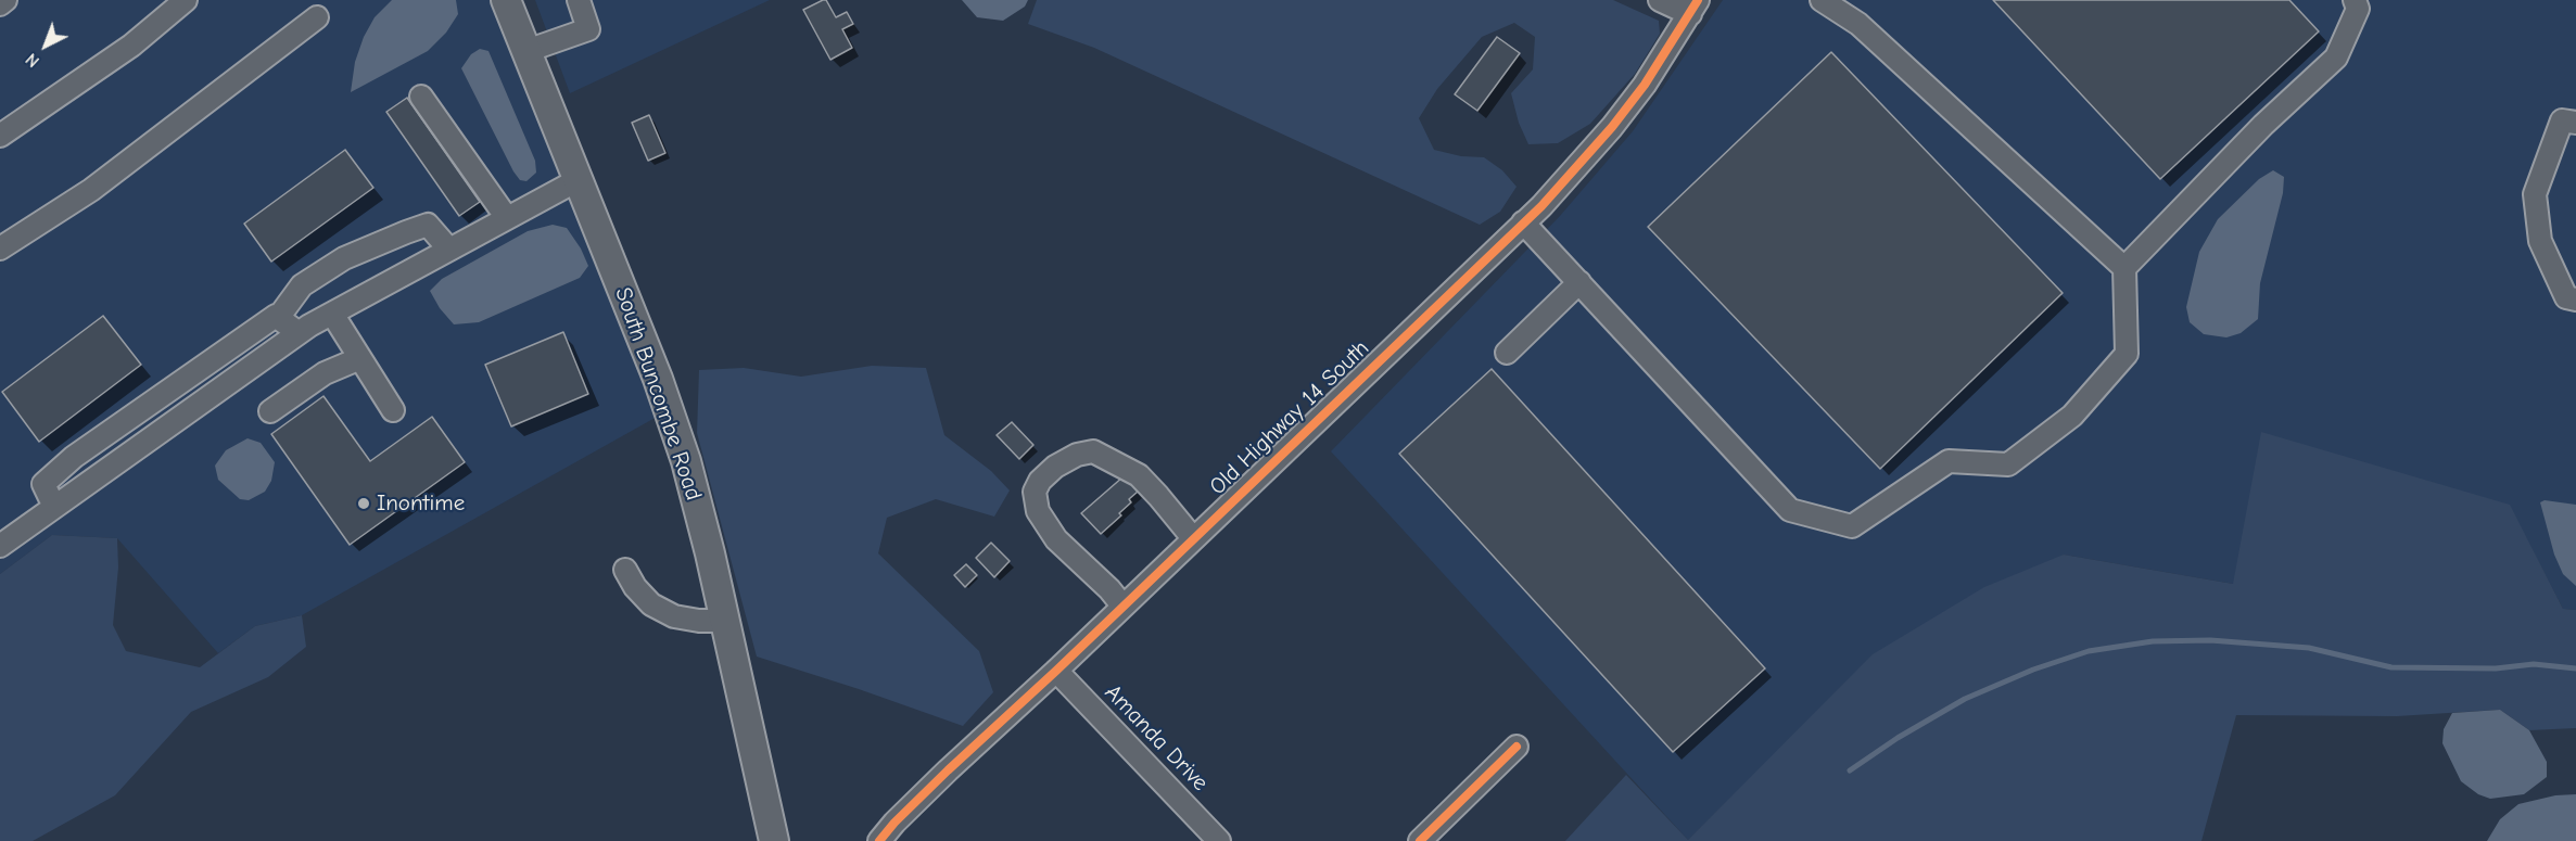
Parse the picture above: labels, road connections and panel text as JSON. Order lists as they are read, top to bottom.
{
  "streets": {
    "main road": ["South Buncombe Road"],
    "street": ["Old Highway 14 South", "Amanda Drive"]
  },
  "crossings": [
    ["Old Highway 14 South", "Amanda Drive"]
  ],
  "places": ["Inontime"],
  "north": "bottom left"
}
